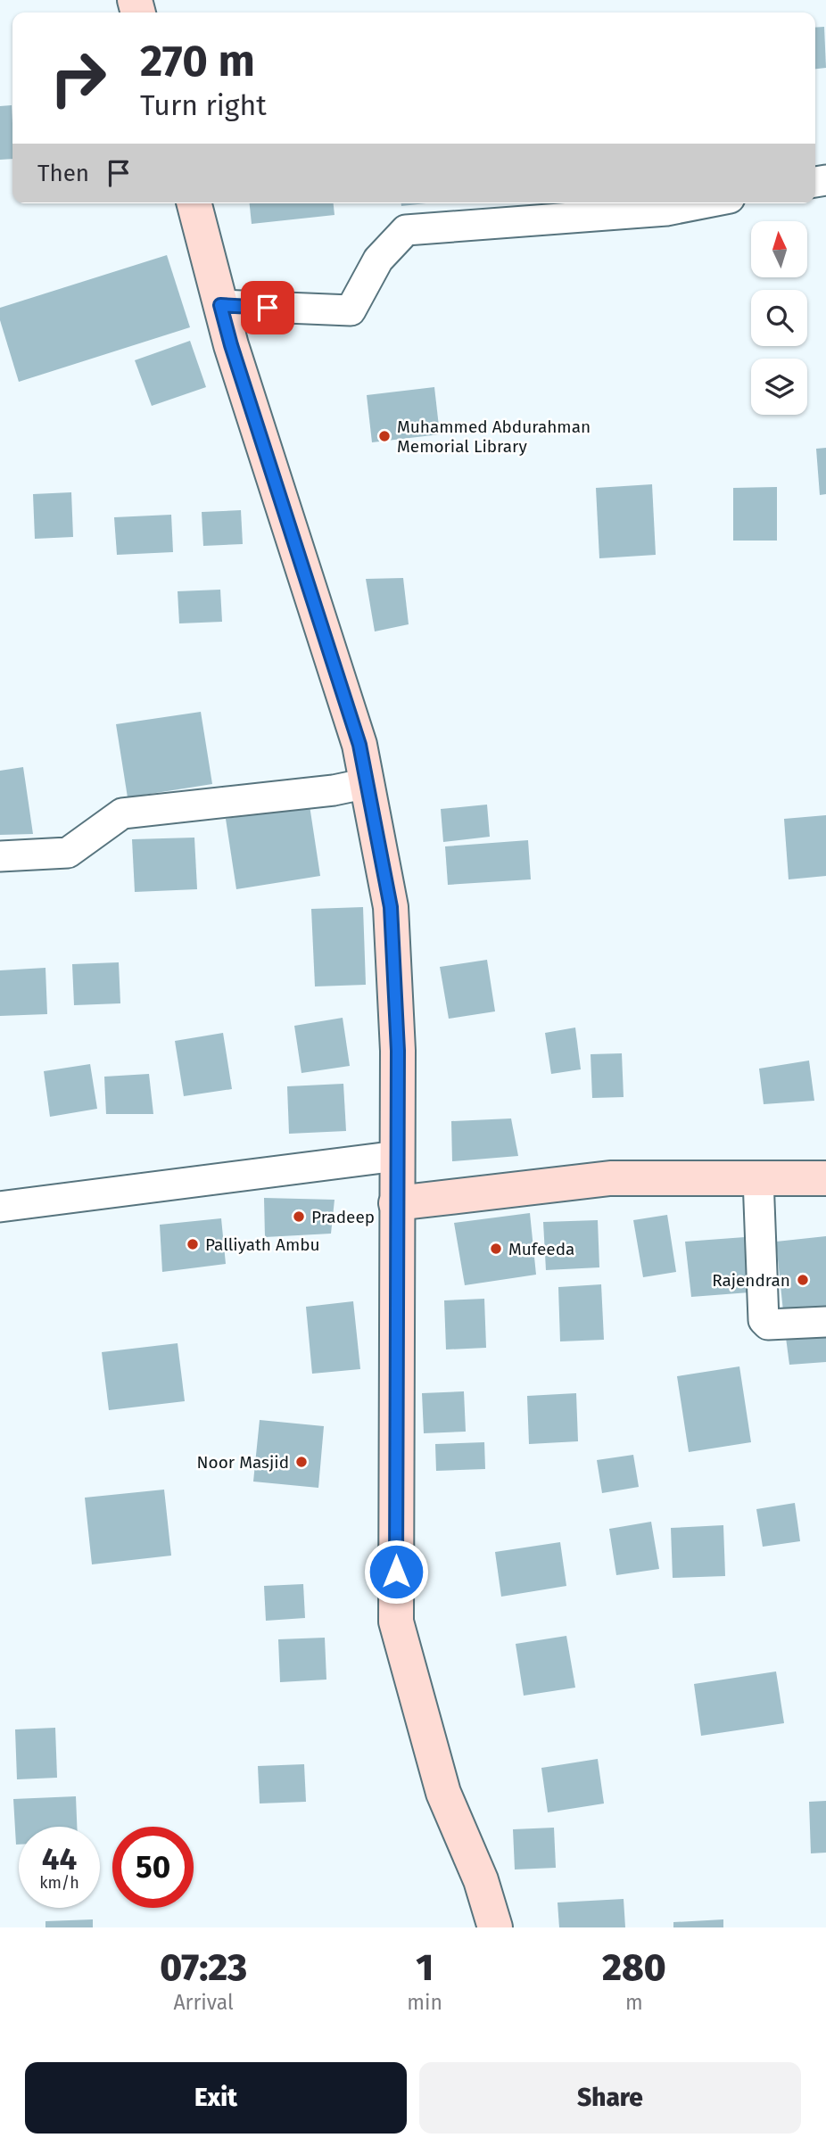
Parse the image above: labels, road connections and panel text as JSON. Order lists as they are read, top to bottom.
{
  "places": [
    "Muhammed Abdurahman Memorial Library",
    "Pradeep",
    "Palliyath Ambu",
    "Mufeeda",
    "Rajendran",
    "Noor Masjid"
  ],
  "north": "top",
  "page": {
    "turn": ["270 m", "Turn right"],
    "then": "Then",
    "speed": "44 km/h",
    "limit": "50",
    "eta": [
      "07:23",
      "Arrival",
      "1",
      "min",
      "280",
      "m"
    ],
    "buttons": ["Exit", "Share"]
  }
}
